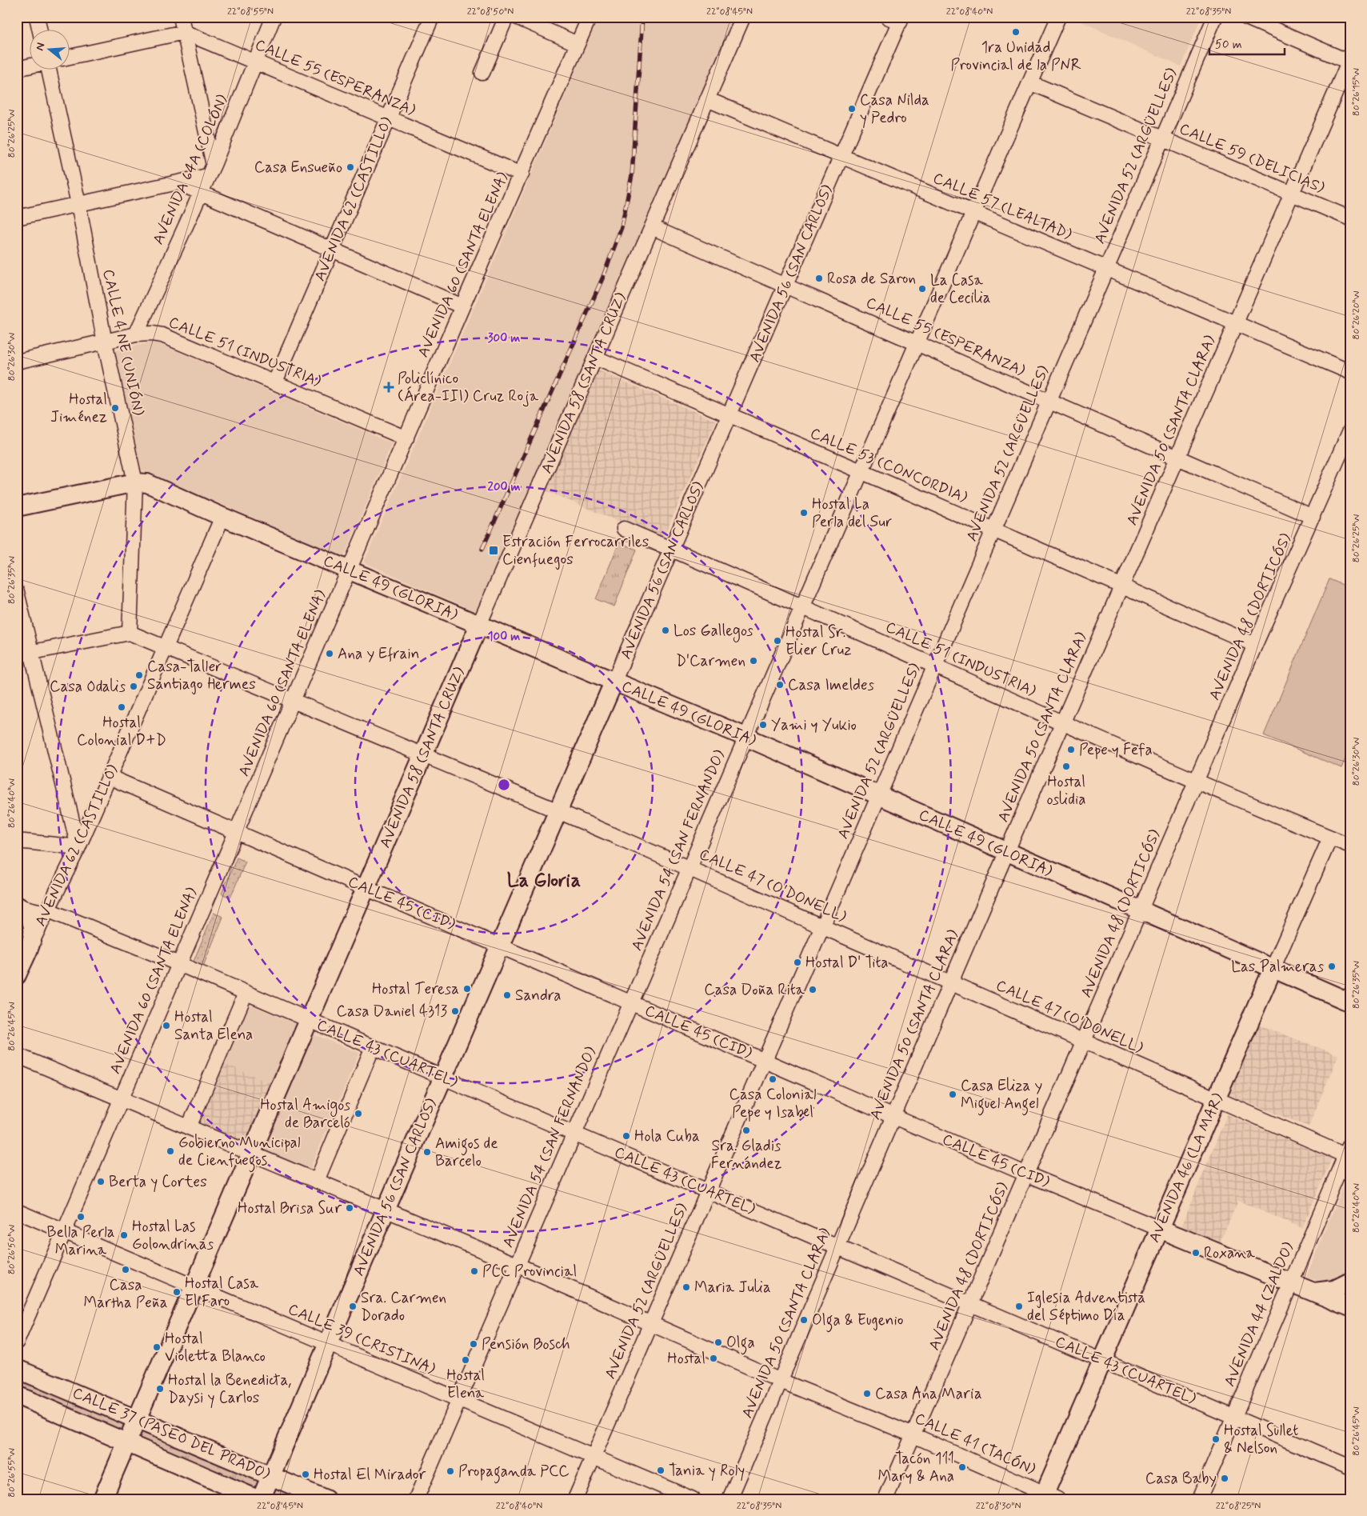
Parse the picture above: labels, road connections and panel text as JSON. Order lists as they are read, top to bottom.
{
  "streets": {
    "main road": [
      "AVENIDA 62 (CASTILLO)",
      "AVENIDA 56 (SAN CARLOS)",
      "AVENIDA 58 (SANTA CRUZ)",
      "CALLE 49 (GLORIA)",
      "CALLE 45 (CID)",
      "AVENIDA 46 (LA MAR)",
      "CALLE 37 (PASEO DEL PRADO)"
    ],
    "street": [
      "CALLE 55 (ESPERANZA)",
      "AVENIDA 52 (ARGÜELLES)",
      "CALLE 59 (DELICIAS)",
      "AVENIDA 64A (COLÓN)",
      "CALLE 57 (LEALTAD)",
      "AVENIDA 60 (SANTA ELENA)",
      "CALLE 4 NE (UNIÓN)",
      "CALLE 51 (INDUSTRIA)",
      "AVENIDA 50 (SANTA CLARA)",
      "CALLE 53 (CONCORDIA)",
      "AVENIDA 48 (DORTICÓS)",
      "AVENIDA 54 (SAN FERNANDO)",
      "CALLE 47 (O'DONELL)",
      "CALLE 43 (CUARTEL)",
      "AVENIDA 44 (ZALDO)",
      "CALLE 39 (CRISTINA)",
      "CALLE 41 (TACÓN)"
    ]
  },
  "crossings": [
    ["CALLE 55 (ESPERANZA)", "AVENIDA 52 (ARGÜELLES)"],
    ["CALLE 55 (ESPERANZA)", "AVENIDA 64A (COLÓN)"],
    ["CALLE 55 (ESPERANZA)", "AVENIDA 62 (CASTILLO)"],
    ["CALLE 55 (ESPERANZA)", "AVENIDA 60 (SANTA ELENA)"],
    ["CALLE 55 (ESPERANZA)", "AVENIDA 56 (SAN CARLOS)"],
    ["CALLE 55 (ESPERANZA)", "AVENIDA 58 (SANTA CRUZ)"],
    ["CALLE 55 (ESPERANZA)", "AVENIDA 50 (SANTA CLARA)"],
    ["CALLE 55 (ESPERANZA)", "AVENIDA 48 (DORTICÓS)"],
    ["CALLE 55 (ESPERANZA)", "AVENIDA 54 (SAN FERNANDO)"],
    ["AVENIDA 52 (ARGÜELLES)", "CALLE 59 (DELICIAS)"],
    ["AVENIDA 52 (ARGÜELLES)", "CALLE 57 (LEALTAD)"],
    ["AVENIDA 52 (ARGÜELLES)", "CALLE 51 (INDUSTRIA)"],
    ["AVENIDA 52 (ARGÜELLES)", "CALLE 53 (CONCORDIA)"],
    ["AVENIDA 52 (ARGÜELLES)", "CALLE 49 (GLORIA)"],
    ["AVENIDA 52 (ARGÜELLES)", "CALLE 47 (O'DONELL)"],
    ["AVENIDA 52 (ARGÜELLES)", "CALLE 45 (CID)"],
    ["AVENIDA 52 (ARGÜELLES)", "CALLE 43 (CUARTEL)"],
    ["AVENIDA 52 (ARGÜELLES)", "CALLE 39 (CRISTINA)"],
    ["AVENIDA 52 (ARGÜELLES)", "CALLE 41 (TACÓN)"],
    ["CALLE 59 (DELICIAS)", "AVENIDA 50 (SANTA CLARA)"],
    ["CALLE 59 (DELICIAS)", "AVENIDA 54 (SAN FERNANDO)"],
    ["AVENIDA 64A (COLÓN)", "CALLE 51 (INDUSTRIA)"],
    ["AVENIDA 62 (CASTILLO)", "CALLE 51 (INDUSTRIA)"],
    ["AVENIDA 62 (CASTILLO)", "CALLE 49 (GLORIA)"],
    ["AVENIDA 62 (CASTILLO)", "CALLE 47 (O'DONELL)"],
    ["AVENIDA 62 (CASTILLO)", "CALLE 45 (CID)"],
    ["AVENIDA 62 (CASTILLO)", "CALLE 43 (CUARTEL)"],
    ["CALLE 57 (LEALTAD)", "AVENIDA 56 (SAN CARLOS)"],
    ["CALLE 57 (LEALTAD)", "AVENIDA 58 (SANTA CRUZ)"],
    ["CALLE 57 (LEALTAD)", "AVENIDA 50 (SANTA CLARA)"],
    ["CALLE 57 (LEALTAD)", "AVENIDA 54 (SAN FERNANDO)"],
    ["AVENIDA 60 (SANTA ELENA)", "CALLE 51 (INDUSTRIA)"],
    ["AVENIDA 60 (SANTA ELENA)", "CALLE 49 (GLORIA)"],
    ["AVENIDA 60 (SANTA ELENA)", "CALLE 47 (O'DONELL)"],
    ["AVENIDA 60 (SANTA ELENA)", "CALLE 45 (CID)"],
    ["AVENIDA 60 (SANTA ELENA)", "CALLE 43 (CUARTEL)"],
    ["AVENIDA 60 (SANTA ELENA)", "CALLE 39 (CRISTINA)"],
    ["AVENIDA 60 (SANTA ELENA)", "CALLE 41 (TACÓN)"],
    ["AVENIDA 56 (SAN CARLOS)", "CALLE 51 (INDUSTRIA)"],
    ["AVENIDA 56 (SAN CARLOS)", "CALLE 53 (CONCORDIA)"],
    ["AVENIDA 56 (SAN CARLOS)", "CALLE 49 (GLORIA)"],
    ["AVENIDA 56 (SAN CARLOS)", "CALLE 47 (O'DONELL)"],
    ["AVENIDA 56 (SAN CARLOS)", "CALLE 45 (CID)"],
    ["AVENIDA 56 (SAN CARLOS)", "CALLE 43 (CUARTEL)"],
    ["AVENIDA 56 (SAN CARLOS)", "CALLE 39 (CRISTINA)"],
    ["AVENIDA 56 (SAN CARLOS)", "CALLE 37 (PASEO DEL PRADO)"],
    ["AVENIDA 56 (SAN CARLOS)", "CALLE 41 (TACÓN)"],
    ["CALLE 4 NE (UNIÓN)", "CALLE 51 (INDUSTRIA)"],
    ["CALLE 4 NE (UNIÓN)", "CALLE 49 (GLORIA)"],
    ["CALLE 4 NE (UNIÓN)", "CALLE 47 (O'DONELL)"],
    ["CALLE 51 (INDUSTRIA)", "AVENIDA 50 (SANTA CLARA)"],
    ["CALLE 51 (INDUSTRIA)", "AVENIDA 48 (DORTICÓS)"],
    ["CALLE 51 (INDUSTRIA)", "AVENIDA 54 (SAN FERNANDO)"],
    ["CALLE 51 (INDUSTRIA)", "AVENIDA 46 (LA MAR)"],
    ["AVENIDA 58 (SANTA CRUZ)", "CALLE 53 (CONCORDIA)"],
    ["AVENIDA 58 (SANTA CRUZ)", "CALLE 49 (GLORIA)"],
    ["AVENIDA 58 (SANTA CRUZ)", "CALLE 47 (O'DONELL)"],
    ["AVENIDA 58 (SANTA CRUZ)", "CALLE 45 (CID)"],
    ["AVENIDA 58 (SANTA CRUZ)", "CALLE 43 (CUARTEL)"],
    ["AVENIDA 58 (SANTA CRUZ)", "CALLE 39 (CRISTINA)"],
    ["AVENIDA 58 (SANTA CRUZ)", "CALLE 37 (PASEO DEL PRADO)"],
    ["AVENIDA 58 (SANTA CRUZ)", "CALLE 41 (TACÓN)"],
    ["AVENIDA 50 (SANTA CLARA)", "CALLE 53 (CONCORDIA)"],
    ["AVENIDA 50 (SANTA CLARA)", "CALLE 49 (GLORIA)"],
    ["AVENIDA 50 (SANTA CLARA)", "CALLE 47 (O'DONELL)"],
    ["AVENIDA 50 (SANTA CLARA)", "CALLE 45 (CID)"],
    ["AVENIDA 50 (SANTA CLARA)", "CALLE 43 (CUARTEL)"],
    ["AVENIDA 50 (SANTA CLARA)", "CALLE 41 (TACÓN)"],
    ["CALLE 53 (CONCORDIA)", "AVENIDA 48 (DORTICÓS)"],
    ["CALLE 53 (CONCORDIA)", "AVENIDA 54 (SAN FERNANDO)"],
    ["CALLE 49 (GLORIA)", "AVENIDA 48 (DORTICÓS)"],
    ["CALLE 49 (GLORIA)", "AVENIDA 54 (SAN FERNANDO)"],
    ["CALLE 49 (GLORIA)", "AVENIDA 46 (LA MAR)"],
    ["AVENIDA 48 (DORTICÓS)", "CALLE 47 (O'DONELL)"],
    ["AVENIDA 48 (DORTICÓS)", "CALLE 45 (CID)"],
    ["AVENIDA 48 (DORTICÓS)", "CALLE 43 (CUARTEL)"],
    ["AVENIDA 48 (DORTICÓS)", "CALLE 41 (TACÓN)"],
    ["AVENIDA 54 (SAN FERNANDO)", "CALLE 47 (O'DONELL)"],
    ["AVENIDA 54 (SAN FERNANDO)", "CALLE 45 (CID)"],
    ["AVENIDA 54 (SAN FERNANDO)", "CALLE 43 (CUARTEL)"],
    ["AVENIDA 54 (SAN FERNANDO)", "CALLE 39 (CRISTINA)"],
    ["AVENIDA 54 (SAN FERNANDO)", "CALLE 41 (TACÓN)"],
    ["CALLE 47 (O'DONELL)", "AVENIDA 46 (LA MAR)"],
    ["CALLE 47 (O'DONELL)", "AVENIDA 44 (ZALDO)"],
    ["CALLE 45 (CID)", "AVENIDA 46 (LA MAR)"],
    ["CALLE 45 (CID)", "AVENIDA 44 (ZALDO)"],
    ["CALLE 43 (CUARTEL)", "AVENIDA 46 (LA MAR)"],
    ["CALLE 43 (CUARTEL)", "AVENIDA 44 (ZALDO)"],
    ["AVENIDA 46 (LA MAR)", "CALLE 41 (TACÓN)"]
  ],
  "districts": ["La Gloria"],
  "places": {
    "other": [
      "1ra Unidad Provincial de la PNR",
      "Casa Nilda y Pedro",
      "Casa Ensueño",
      "Rosa de Saron",
      "La Casa de Cecilia",
      "Hostal Jiménez",
      "Hostal La Perla del Sur",
      "Los Gallegos",
      "Hostal Sr. Elier Cruz",
      "Ana y Efrain",
      "D'Carmen",
      "Casa-Taller Santiago Hermes",
      "Casa Imeldes",
      "Casa Odalis",
      "Hostal Colonial D+D",
      "Yami y Yukio",
      "Pepe y Fefa",
      "Hostal oslidia",
      "Hostal D' Tita",
      "Las Palmeras",
      "Hostal Teresa",
      "Casa Doña Rita",
      "Sandra",
      "Casa Daniel 4313",
      "Hostal Santa Elena",
      "Casa Colonial Pepe y Isabel",
      "Casa Eliza y Miguel Angel",
      "Hostal Amigos de Barceló",
      "Sra. Gladis Fernández",
      "Hola Cuba",
      "Gobierno Municipal de Cienfuegos",
      "Amigos de Barcelo",
      "Berta y Cortes",
      "Hostal Brisa Sur",
      "Bella Perla Marina",
      "Hostal Las Golondrinas",
      "Roxana",
      "Casa Martha Peña",
      "PCC Provincial",
      "Maria Julia",
      "Hostal Casa El Faro",
      "Sra. Carmen Dorado",
      "Iglesia Adventista del Séptimo Día",
      "Olga & Eugenio",
      "Olga",
      "Pensión Bosch",
      "Hostal Violetta Blanco",
      "Hostal",
      "Hostal Elena",
      "Hostal la Benedicta, Daysi y Carlos",
      "Casa Ana Maria",
      "Hostal Sullet & Nelson",
      "Tacón 111 Mary & Ana",
      "Tania y Roly",
      "Propaganda PCC",
      "Hostal El Mirador",
      "Casa Baby"
    ],
    "health": ["Policlínico (Área-III) Cruz Roja"],
    "transit": ["Estración Ferrocarriles Cienfuegos"]
  },
  "scale_bar": "50 m",
  "north": "left",
  "coordinates": [
    "22°08'55\"N",
    "22°08'50\"N",
    "22°08'45\"N",
    "22°08'40\"N",
    "22°08'35\"N",
    "80°26'15\"W",
    "80°26'25\"W",
    "80°26'20\"W",
    "80°26'30\"W",
    "80°26'35\"W",
    "80°26'40\"W",
    "80°26'45\"W",
    "80°26'50\"W",
    "80°26'55\"W",
    "22°08'30\"N",
    "22°08'25\"N"
  ],
  "rings": ["300 m", "200 m", "100 m"]
}
